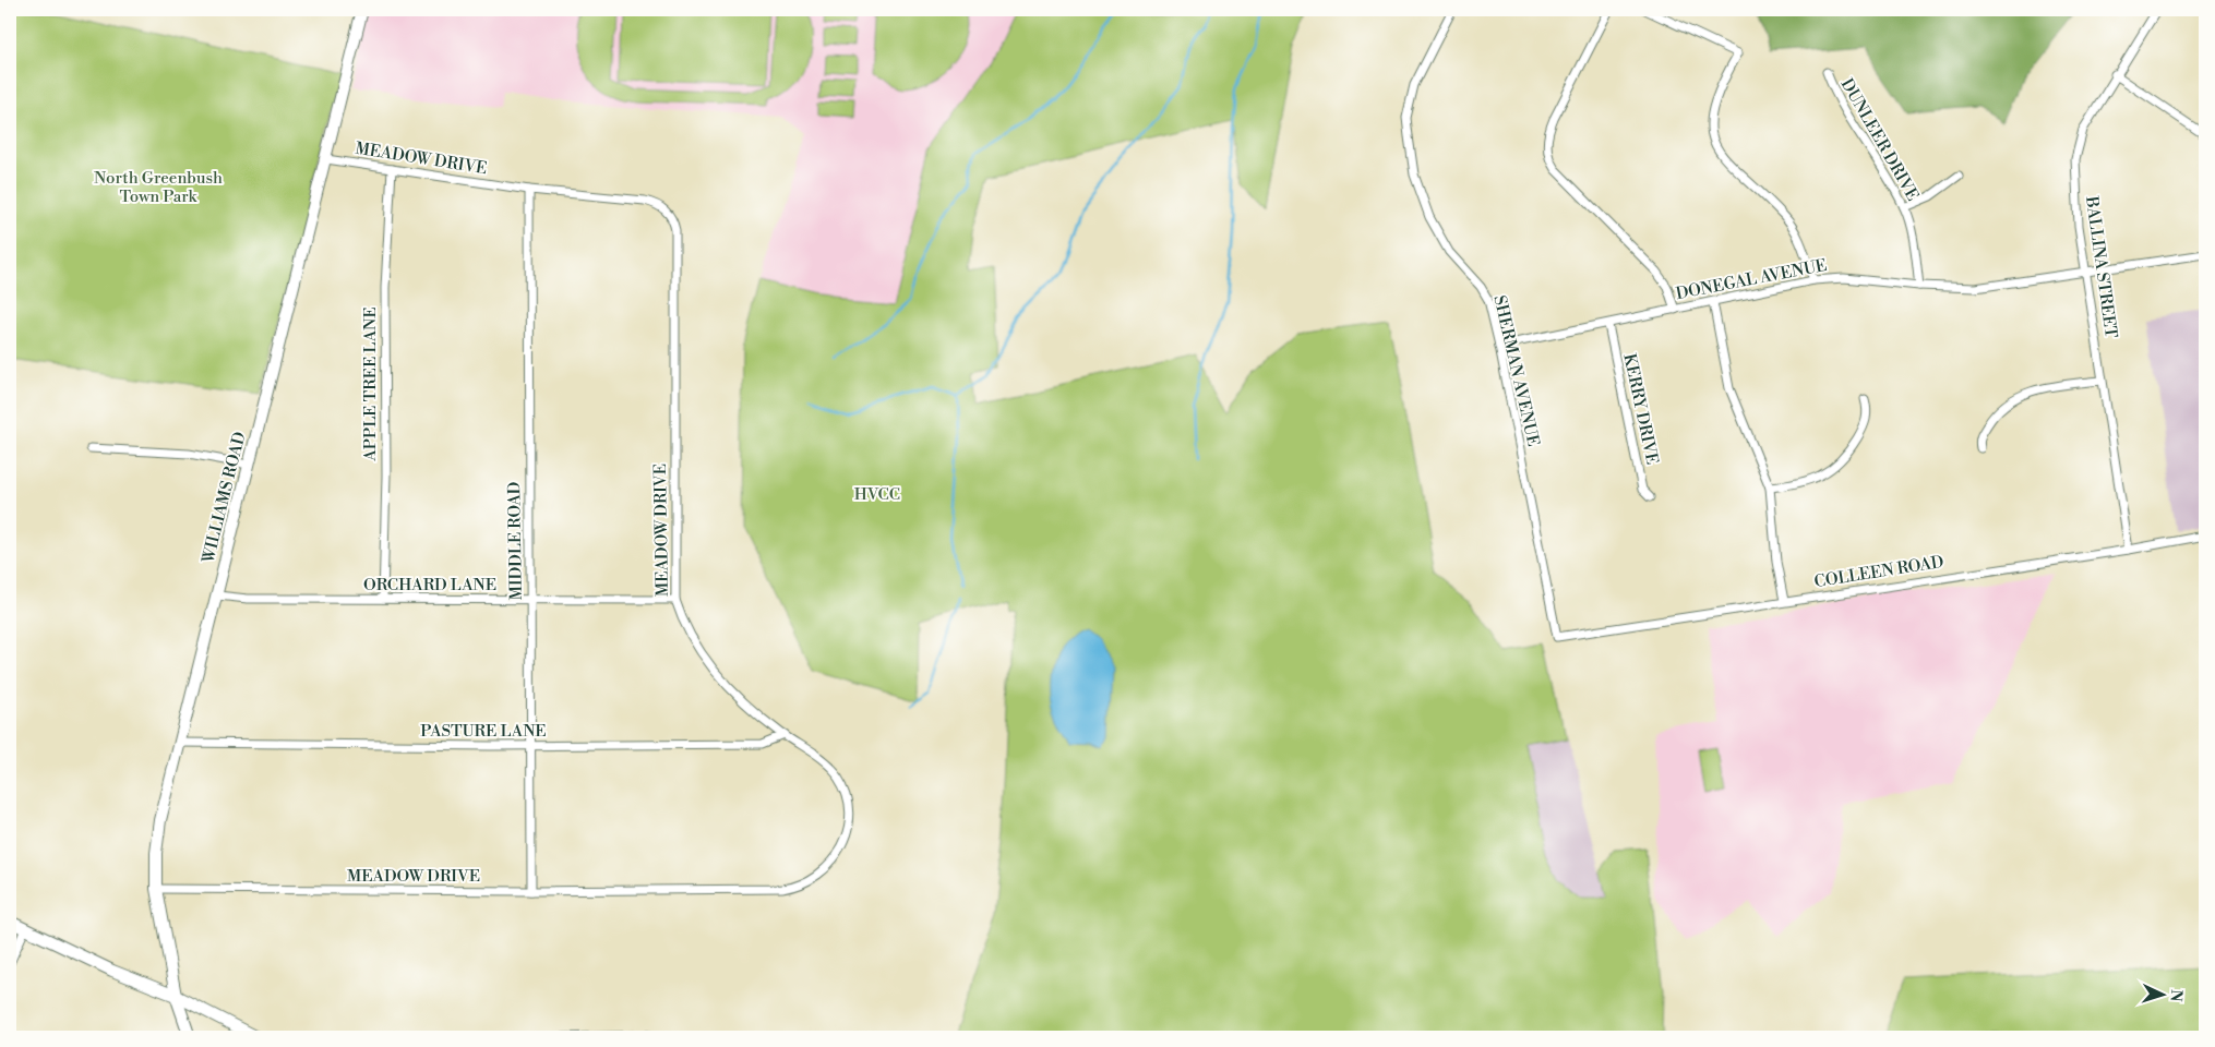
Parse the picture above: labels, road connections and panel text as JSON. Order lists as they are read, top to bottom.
{
  "streets": {
    "main road": ["WILLIAMS ROAD"],
    "street": [
      "DUNLEER DRIVE",
      "MEADOW DRIVE",
      "BALLINA STREET",
      "DONEGAL AVENUE",
      "SHERMAN AVENUE",
      "APPLE TREE LANE",
      "KERRY DRIVE",
      "MIDDLE ROAD",
      "COLLEEN ROAD",
      "ORCHARD LANE",
      "PASTURE LANE"
    ]
  },
  "crossings": [
    ["DUNLEER DRIVE", "DONEGAL AVENUE"],
    ["MEADOW DRIVE", "APPLE TREE LANE"],
    ["MEADOW DRIVE", "WILLIAMS ROAD"],
    ["MEADOW DRIVE", "MIDDLE ROAD"],
    ["MEADOW DRIVE", "ORCHARD LANE"],
    ["MEADOW DRIVE", "PASTURE LANE"],
    ["BALLINA STREET", "DONEGAL AVENUE"],
    ["BALLINA STREET", "COLLEEN ROAD"],
    ["DONEGAL AVENUE", "SHERMAN AVENUE"],
    ["DONEGAL AVENUE", "KERRY DRIVE"],
    ["SHERMAN AVENUE", "COLLEEN ROAD"],
    ["APPLE TREE LANE", "ORCHARD LANE"],
    ["WILLIAMS ROAD", "ORCHARD LANE"],
    ["WILLIAMS ROAD", "PASTURE LANE"],
    ["MIDDLE ROAD", "ORCHARD LANE"],
    ["MIDDLE ROAD", "PASTURE LANE"]
  ],
  "parks": ["North Greenbush Town Park", "HVCC"],
  "north": "right"
}
